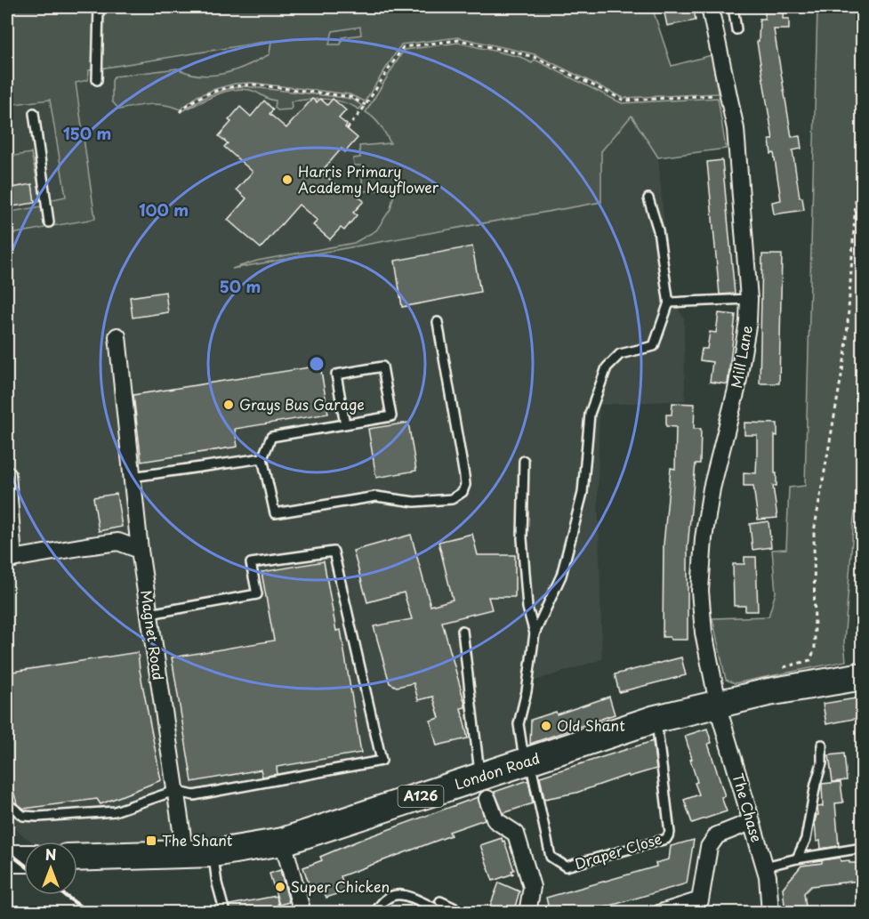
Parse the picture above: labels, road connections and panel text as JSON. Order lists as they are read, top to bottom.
{
  "streets": {
    "main road": ["London Road", "A126"],
    "street": ["Mill Lane", "Magnet Road", "The Chase"],
    "lane": ["Draper Close"]
  },
  "crossings": [
    ["Mill Lane", "London Road"],
    ["Mill Lane", "The Chase"],
    ["Magnet Road", "London Road"],
    ["London Road", "The Chase"],
    ["London Road", "Draper Close"]
  ],
  "places": {
    "other": [
      "Harris Primary Academy Mayflower",
      "Grays Bus Garage",
      "Old Shant",
      "Super Chicken"
    ],
    "transit": ["The Shant"]
  },
  "north": "top",
  "rings": ["150 m", "100 m", "50 m"]
}
